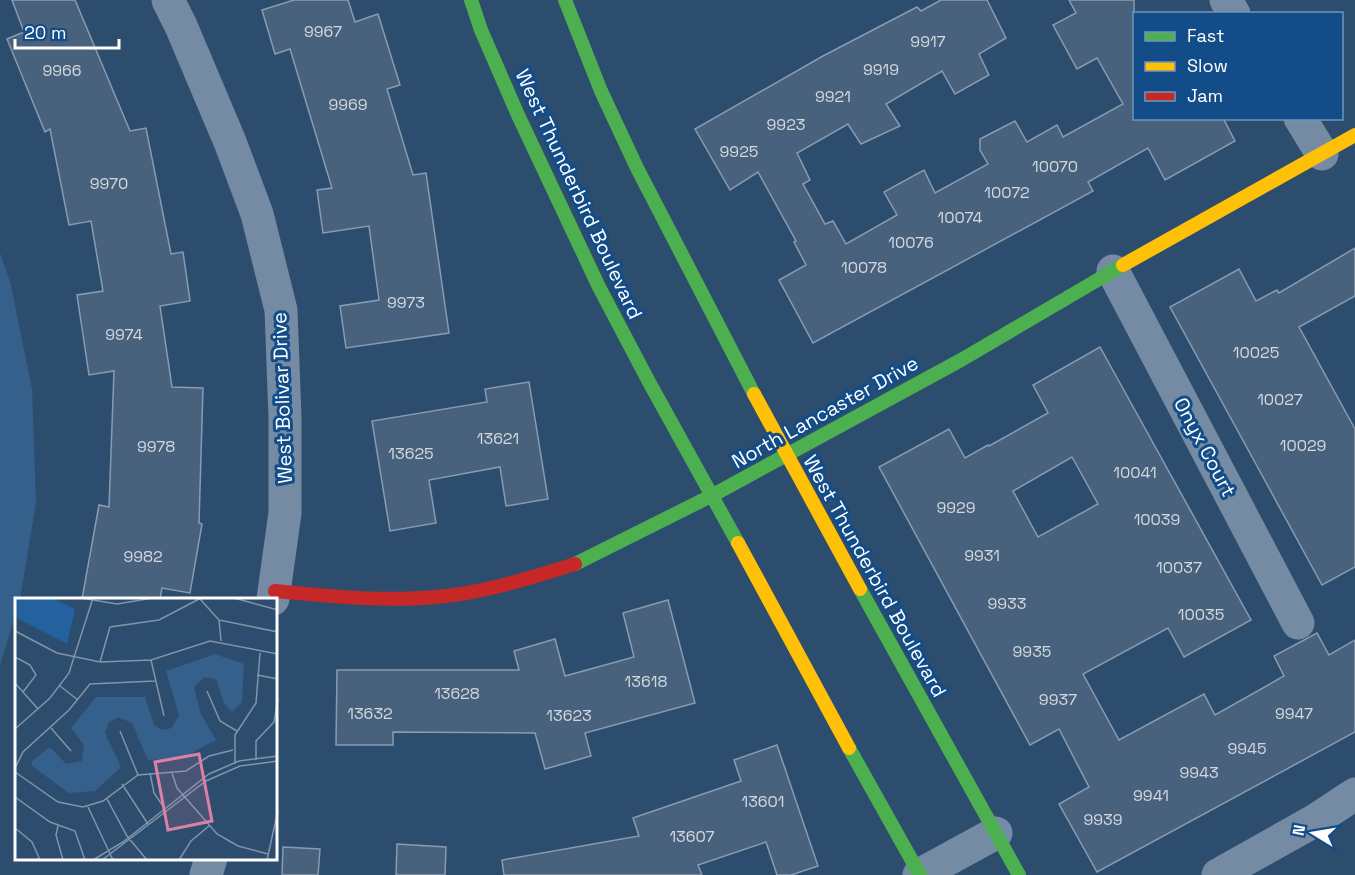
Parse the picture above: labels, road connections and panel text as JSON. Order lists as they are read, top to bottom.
{
  "streets": {
    "street": [
      "West Thunderbird Boulevard",
      "West Bolivar Drive",
      "North Lancaster Drive",
      "Onyx Court"
    ]
  },
  "crossings": [
    ["West Thunderbird Boulevard", "North Lancaster Drive"],
    ["West Bolivar Drive", "North Lancaster Drive"],
    ["North Lancaster Drive", "Onyx Court"]
  ],
  "house_numbers": [
    "9967",
    "9917",
    "9919",
    "9966",
    "9921",
    "9969",
    "9923",
    "9925",
    "10070",
    "9970",
    "10072",
    "10074",
    "10076",
    "10078",
    "9973",
    "9974",
    "10025",
    "10027",
    "13621",
    "10029",
    "9978",
    "13625",
    "10041",
    "9929",
    "10039",
    "9931",
    "9982",
    "10037",
    "9933",
    "10035",
    "9935",
    "13618",
    "13628",
    "9937",
    "13632",
    "9947",
    "13623",
    "9945",
    "9943",
    "9941",
    "13601",
    "9939",
    "13607"
  ],
  "legend": ["Fast", "Slow", "Jam"],
  "scale_bar": "20 m",
  "north": "left"
}
